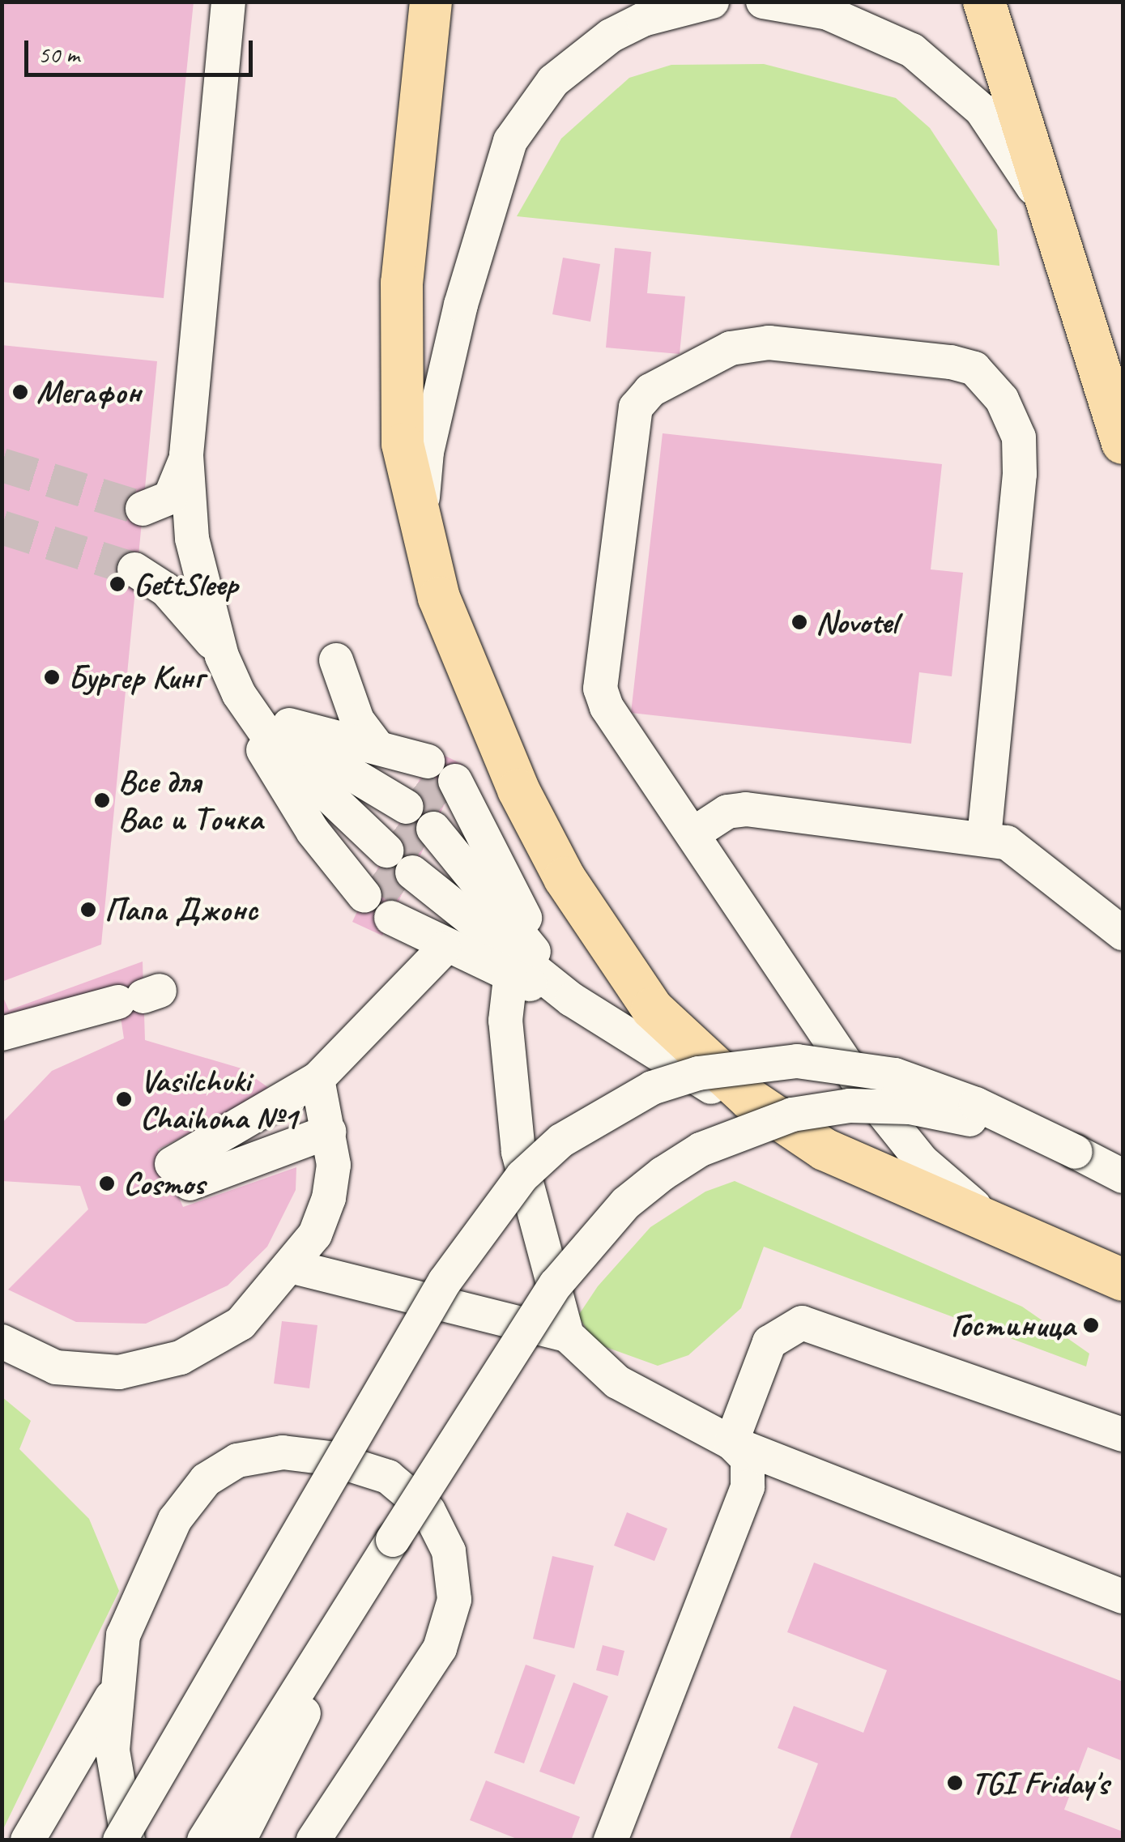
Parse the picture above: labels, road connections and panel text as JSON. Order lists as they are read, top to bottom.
{
  "places": [
    "Мегафон",
    "GettSleep",
    "Novotel",
    "Бургер Кинг",
    "Все для Вас и Точка",
    "Папа Джонс",
    "Vasilchuki Chaihona №1",
    "Cosmos",
    "Гостиница",
    "TGI Friday's"
  ],
  "scale_bar": "50 m"
}
